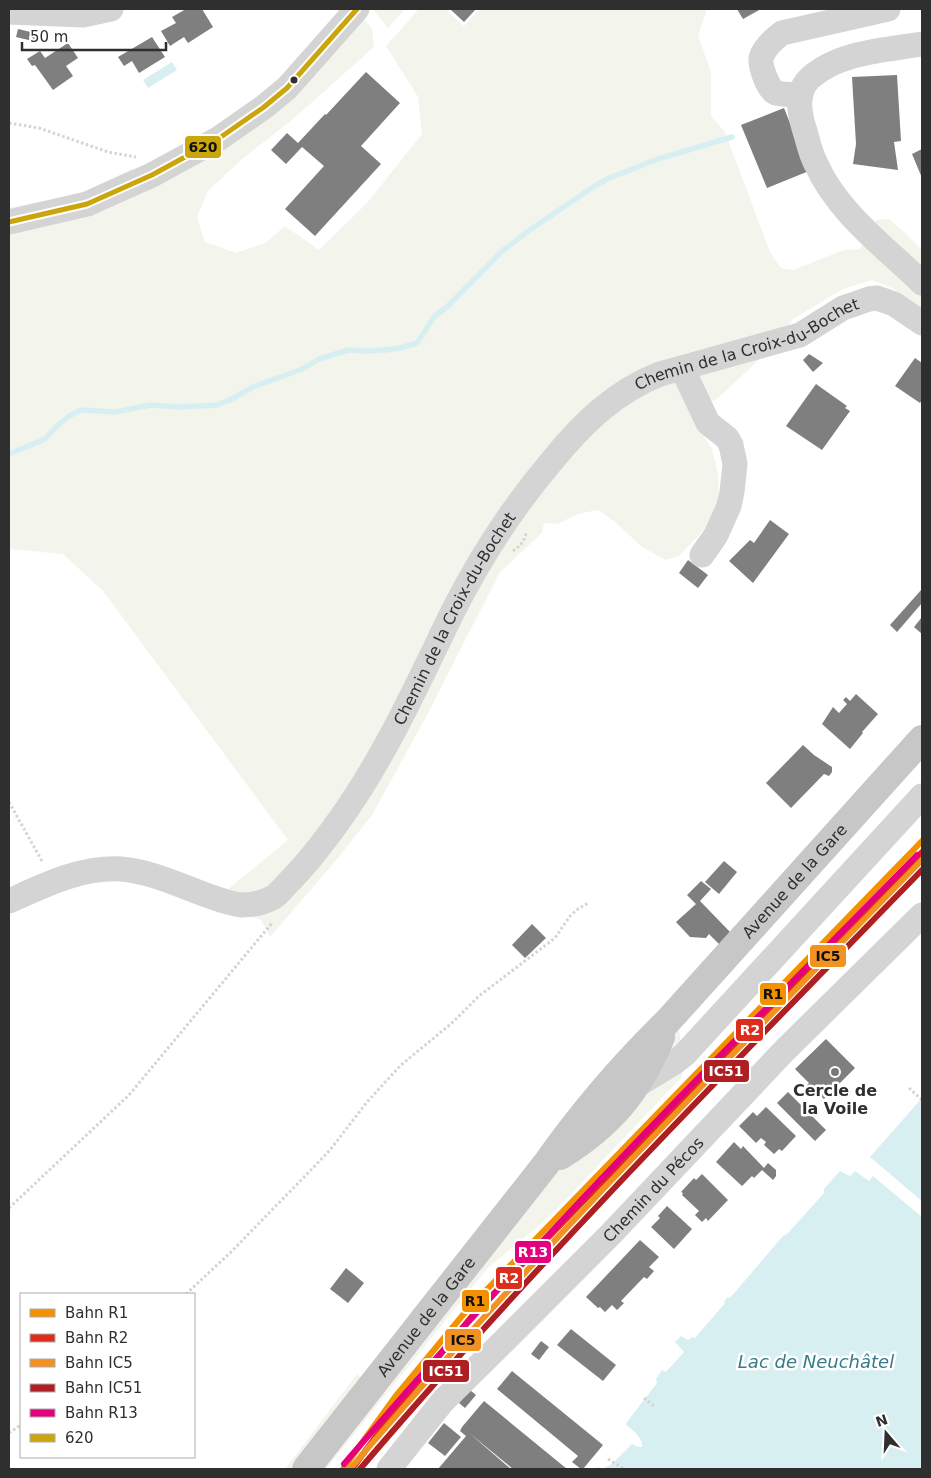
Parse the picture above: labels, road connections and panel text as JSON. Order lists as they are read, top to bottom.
{
  "streets": {
    "main road": ["Avenue de la Gare"],
    "street": ["Chemin de la Croix-du-Bochet", "Chemin du Pécos"]
  },
  "water": ["Lac de Neuchâtel"],
  "places": ["Cercle de la Voile"],
  "lines": [
    "transit line 620",
    "rail line R1",
    "rail line R2",
    "rail line R13",
    "rail line IC5",
    "rail line IC51"
  ],
  "legend": [
    "Bahn R1",
    "Bahn R2",
    "Bahn IC5",
    "Bahn IC51",
    "Bahn R13",
    "620"
  ],
  "scale_bar": "50 m",
  "north": "top"
}
